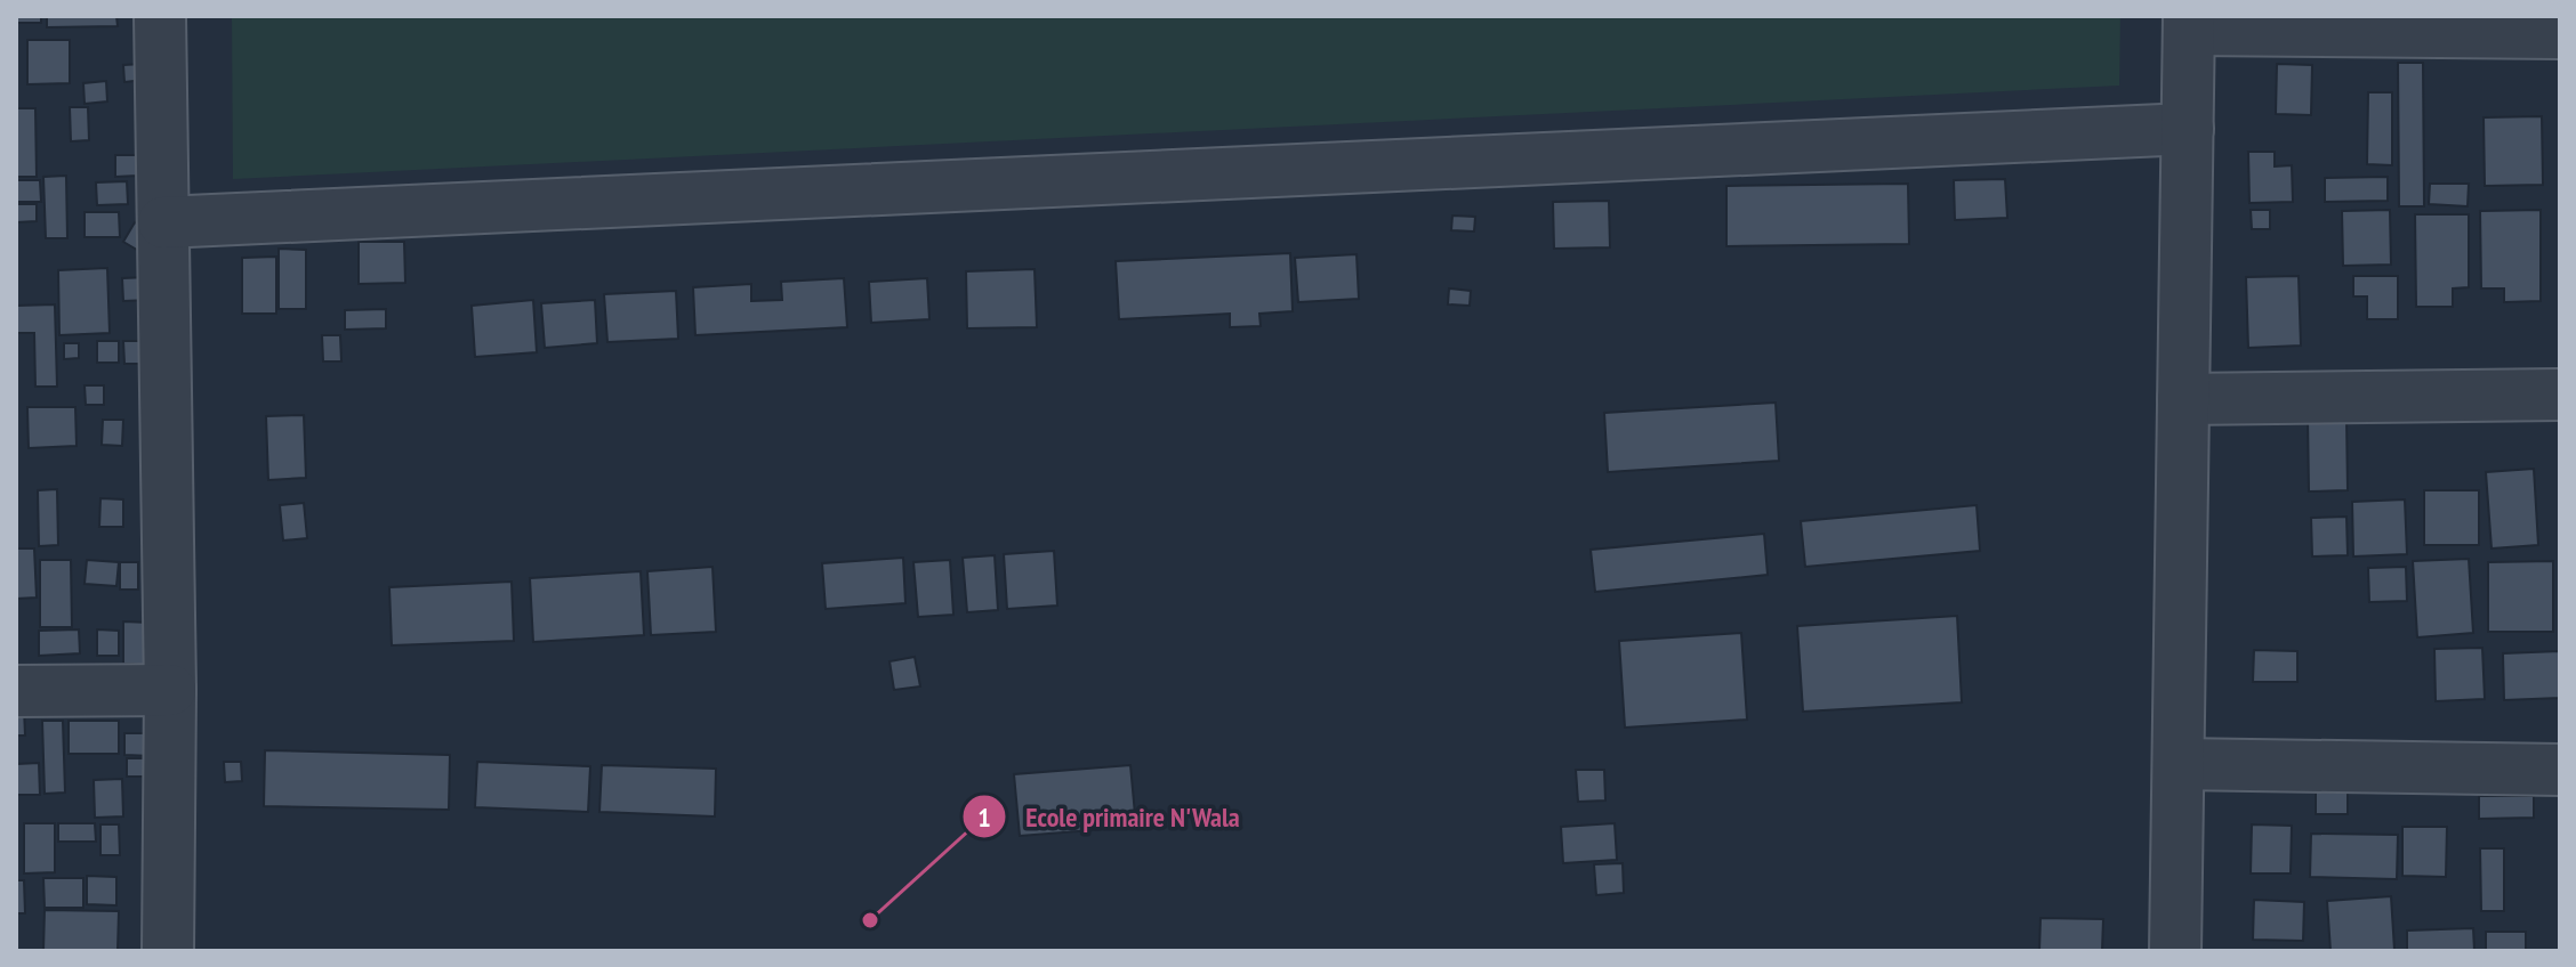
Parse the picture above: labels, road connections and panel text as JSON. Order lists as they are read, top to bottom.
{
  "places": ["Ecole primaire N'Wala"]
}
